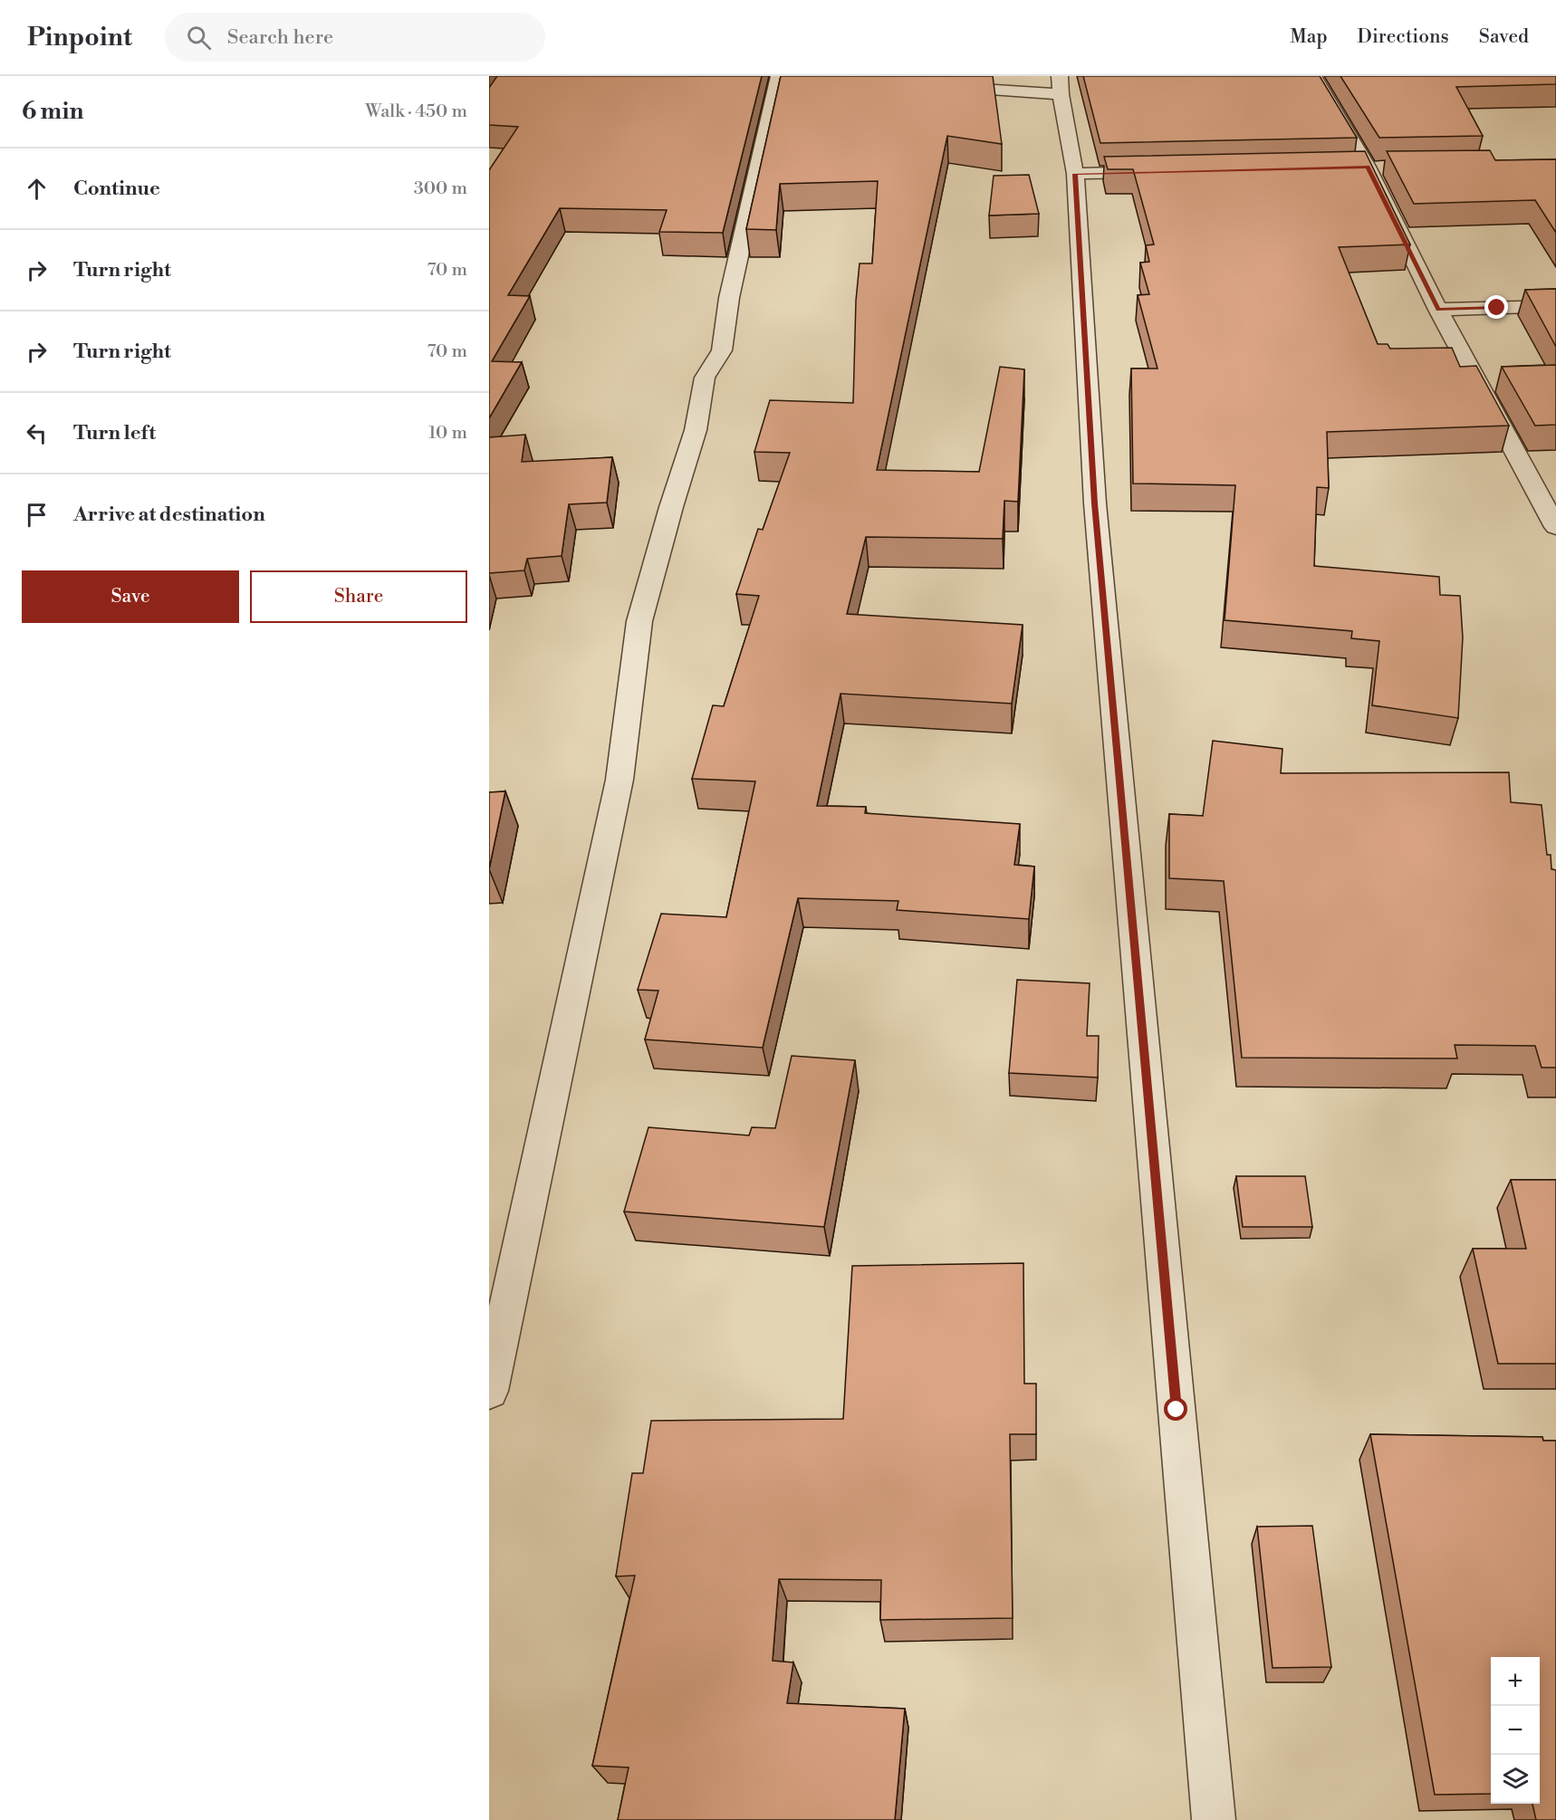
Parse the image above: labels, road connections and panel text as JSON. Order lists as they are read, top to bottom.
{
  "page": {
    "header": "Pinpoint",
    "search": "Search here",
    "nav": ["Map", "Directions", "Saved"],
    "heading": ["6 min", "Walk · 450 m"],
    "list": [
      ["Continue", "300 m"],
      ["Turn right", "70 m"],
      ["Turn right", "70 m"],
      ["Turn left", "10 m"],
      "Arrive at destination"
    ],
    "buttons": ["Save", "Share"],
    "map_buttons": ["+", "−"]
  }
}
